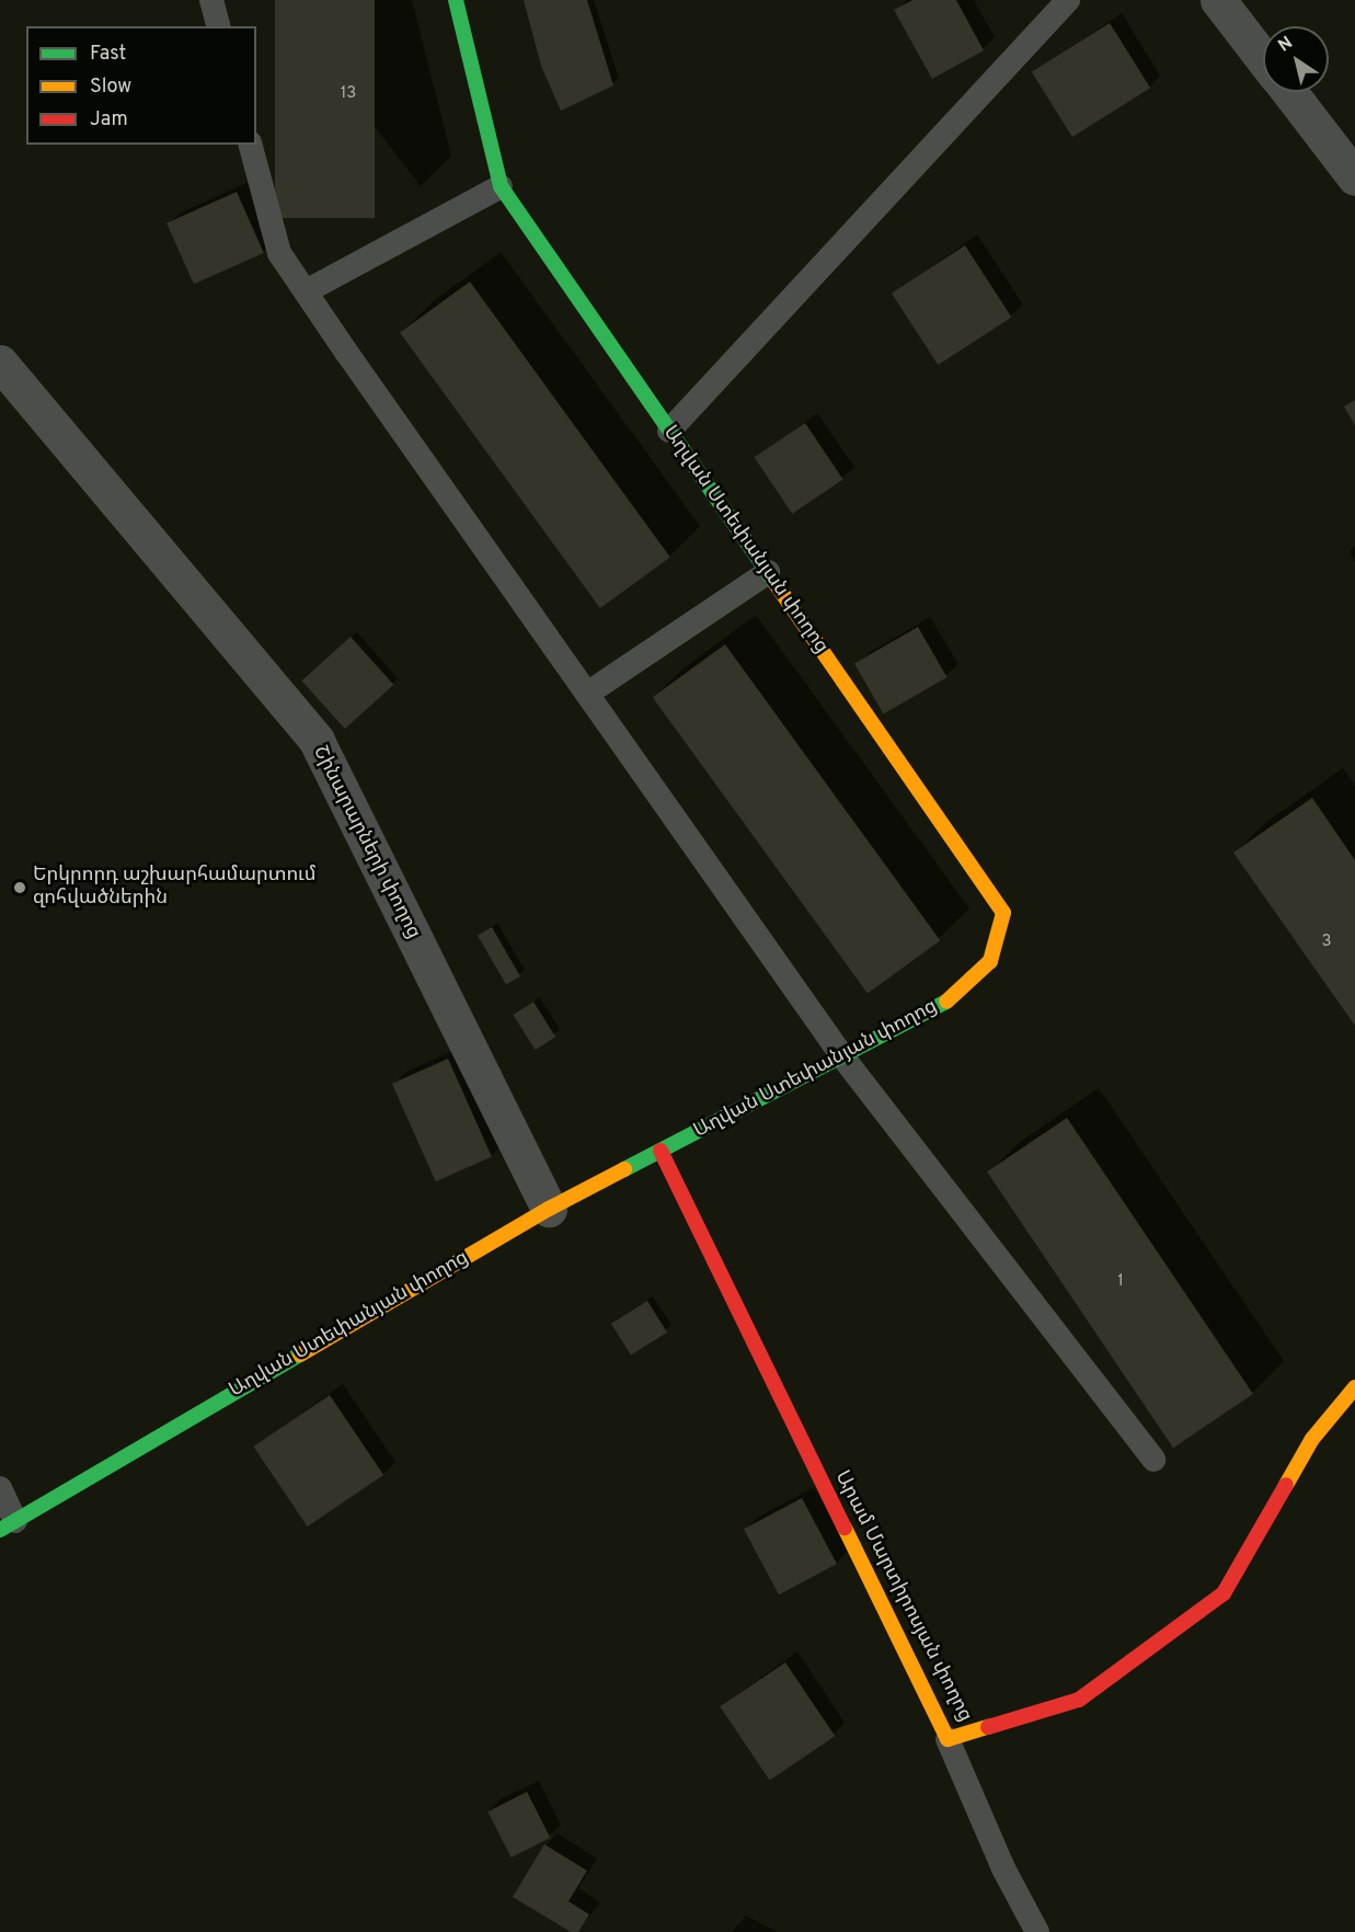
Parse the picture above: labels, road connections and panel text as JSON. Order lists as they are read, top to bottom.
{
  "streets": {
    "street": ["Աղվան Ստեփանյան փողոց", "Շինարարների փողոց", "Արամ Մարտիրոսյան փողոց"]
  },
  "crossings": [
    ["Աղվան Ստեփանյան փողոց", "Շինարարների փողոց"],
    ["Աղվան Ստեփանյան փողոց", "Արամ Մարտիրոսյան փողոց"]
  ],
  "places": ["Երկրորդ աշխարհամարտում զոհվածներին"],
  "house_numbers": ["13", "3", "1"],
  "legend": ["Fast", "Slow", "Jam"],
  "north": "top left"
}
